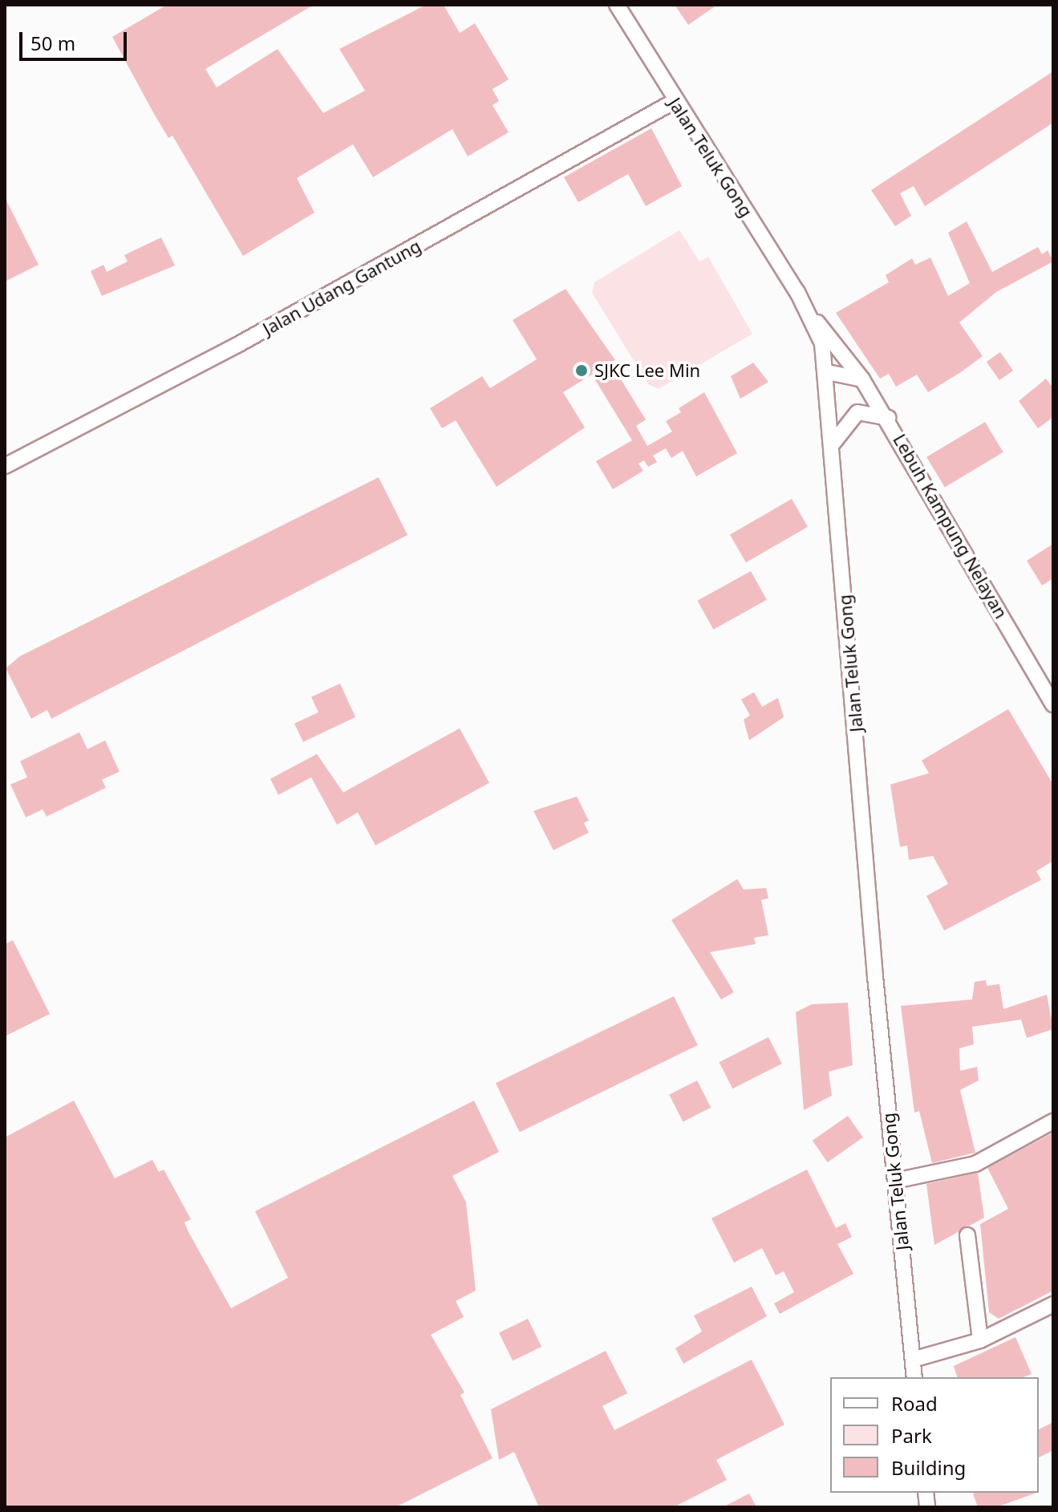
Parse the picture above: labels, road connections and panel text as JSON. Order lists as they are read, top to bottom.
{
  "streets": {
    "street": ["Jalan Teluk Gong", "Jalan Udang Gantung", "Lebuh Kampung Nelayan"]
  },
  "crossings": [
    ["Jalan Teluk Gong", "Jalan Udang Gantung"],
    ["Jalan Teluk Gong", "Lebuh Kampung Nelayan"]
  ],
  "places": ["SJKC Lee Min"],
  "legend": ["Road", "Park", "Building"],
  "scale_bar": "50 m"
}
